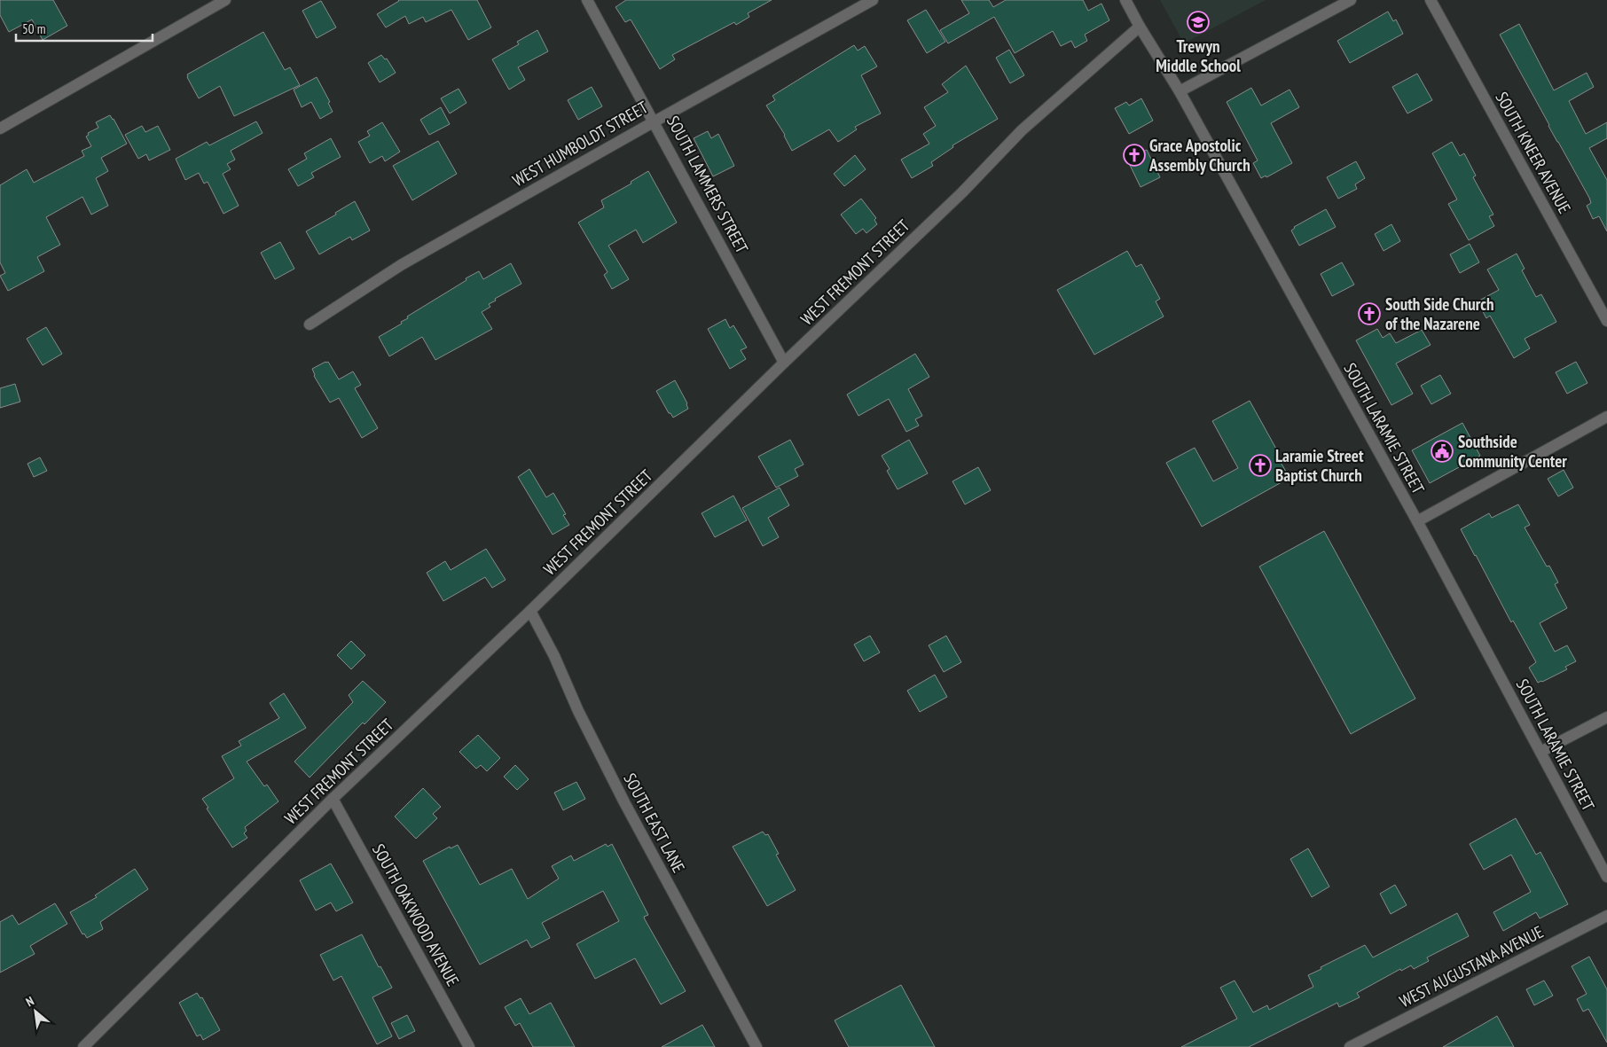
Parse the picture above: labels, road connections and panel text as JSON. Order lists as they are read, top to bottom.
{
  "streets": {
    "street": [
      "WEST HUMBOLDT STREET",
      "SOUTH KNEER AVENUE",
      "SOUTH LAMMERS STREET",
      "WEST FREMONT STREET",
      "SOUTH LARAMIE STREET",
      "SOUTH EAST LANE",
      "SOUTH OAKWOOD AVENUE",
      "WEST AUGUSTANA AVENUE"
    ]
  },
  "crossings": [
    ["WEST HUMBOLDT STREET", "SOUTH LAMMERS STREET"],
    ["SOUTH LAMMERS STREET", "WEST FREMONT STREET"],
    ["WEST FREMONT STREET", "SOUTH LARAMIE STREET"],
    ["WEST FREMONT STREET", "SOUTH EAST LANE"],
    ["WEST FREMONT STREET", "SOUTH OAKWOOD AVENUE"]
  ],
  "places": {
    "school or university": ["Trewyn Middle School"],
    "church": ["Grace Apostolic Assembly Church", "South Side Church of the Nazarene", "Laramie Street Baptist Church"],
    "public building": ["Southside Community Center"]
  },
  "scale_bar": "50 m",
  "north": "top left"
}
